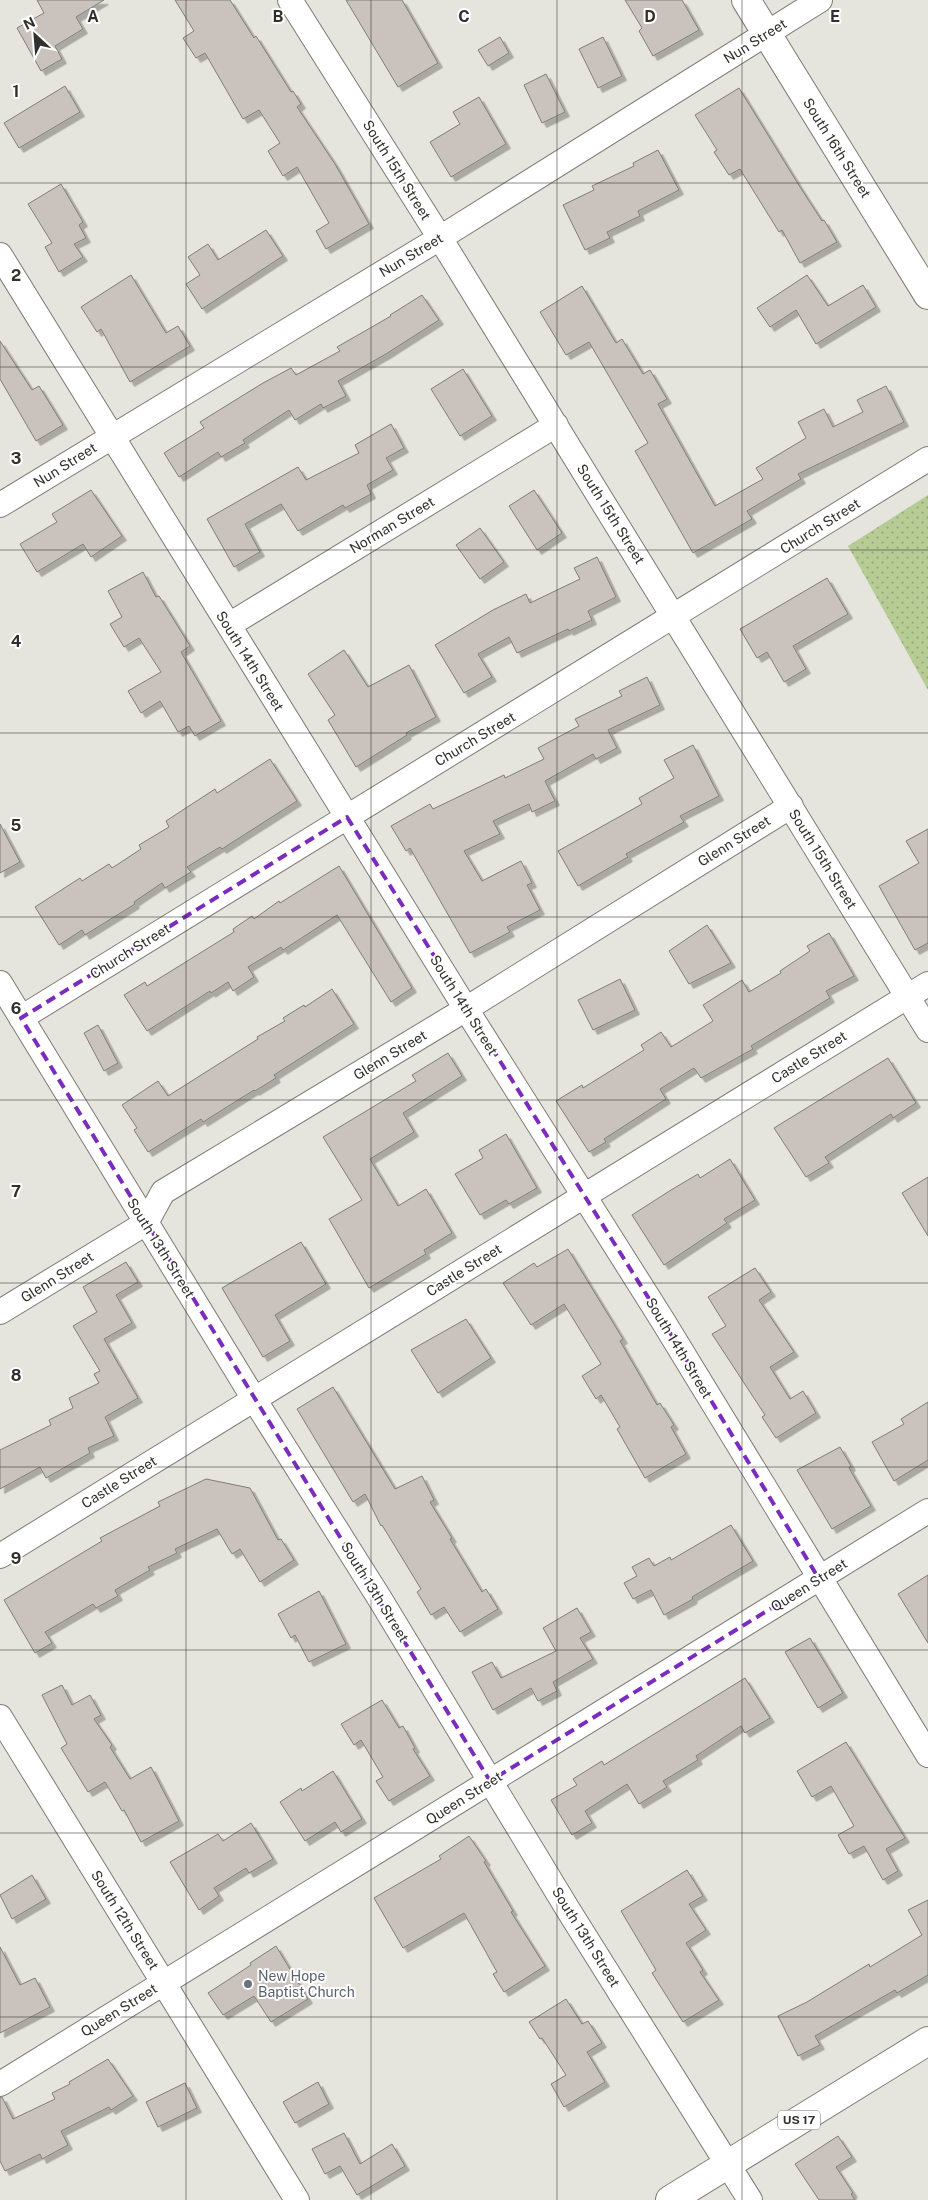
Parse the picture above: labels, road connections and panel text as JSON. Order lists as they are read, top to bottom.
{
  "streets": {
    "main road": ["South 16th Street", "US 17"],
    "street": [
      "Nun Street",
      "South 15th Street",
      "Norman Street",
      "Church Street",
      "South 14th Street",
      "Glenn Street",
      "Castle Street",
      "South 13th Street",
      "Queen Street",
      "South 12th Street"
    ]
  },
  "crossings": [
    ["Nun Street", "South 16th Street"],
    ["Nun Street", "South 15th Street"],
    ["Nun Street", "South 14th Street"],
    ["South 15th Street", "Norman Street"],
    ["South 15th Street", "Church Street"],
    ["South 15th Street", "Glenn Street"],
    ["South 15th Street", "Castle Street"],
    ["Norman Street", "South 14th Street"],
    ["Church Street", "South 14th Street"],
    ["Church Street", "South 13th Street"],
    ["South 14th Street", "Glenn Street"],
    ["South 14th Street", "Castle Street"],
    ["South 14th Street", "Queen Street"],
    ["Glenn Street", "South 13th Street"],
    ["Castle Street", "South 13th Street"],
    ["South 13th Street", "Queen Street"],
    ["South 13th Street", "US 17"],
    ["Queen Street", "South 12th Street"]
  ],
  "places": ["New Hope Baptist Church"],
  "north": "top left",
  "grid": {
    "columns": [
      "A",
      "B",
      "C",
      "D",
      "E"
    ],
    "rows": [
      "1",
      "2",
      "3",
      "4",
      "5",
      "6",
      "7",
      "8",
      "9"
    ]
  }
}
